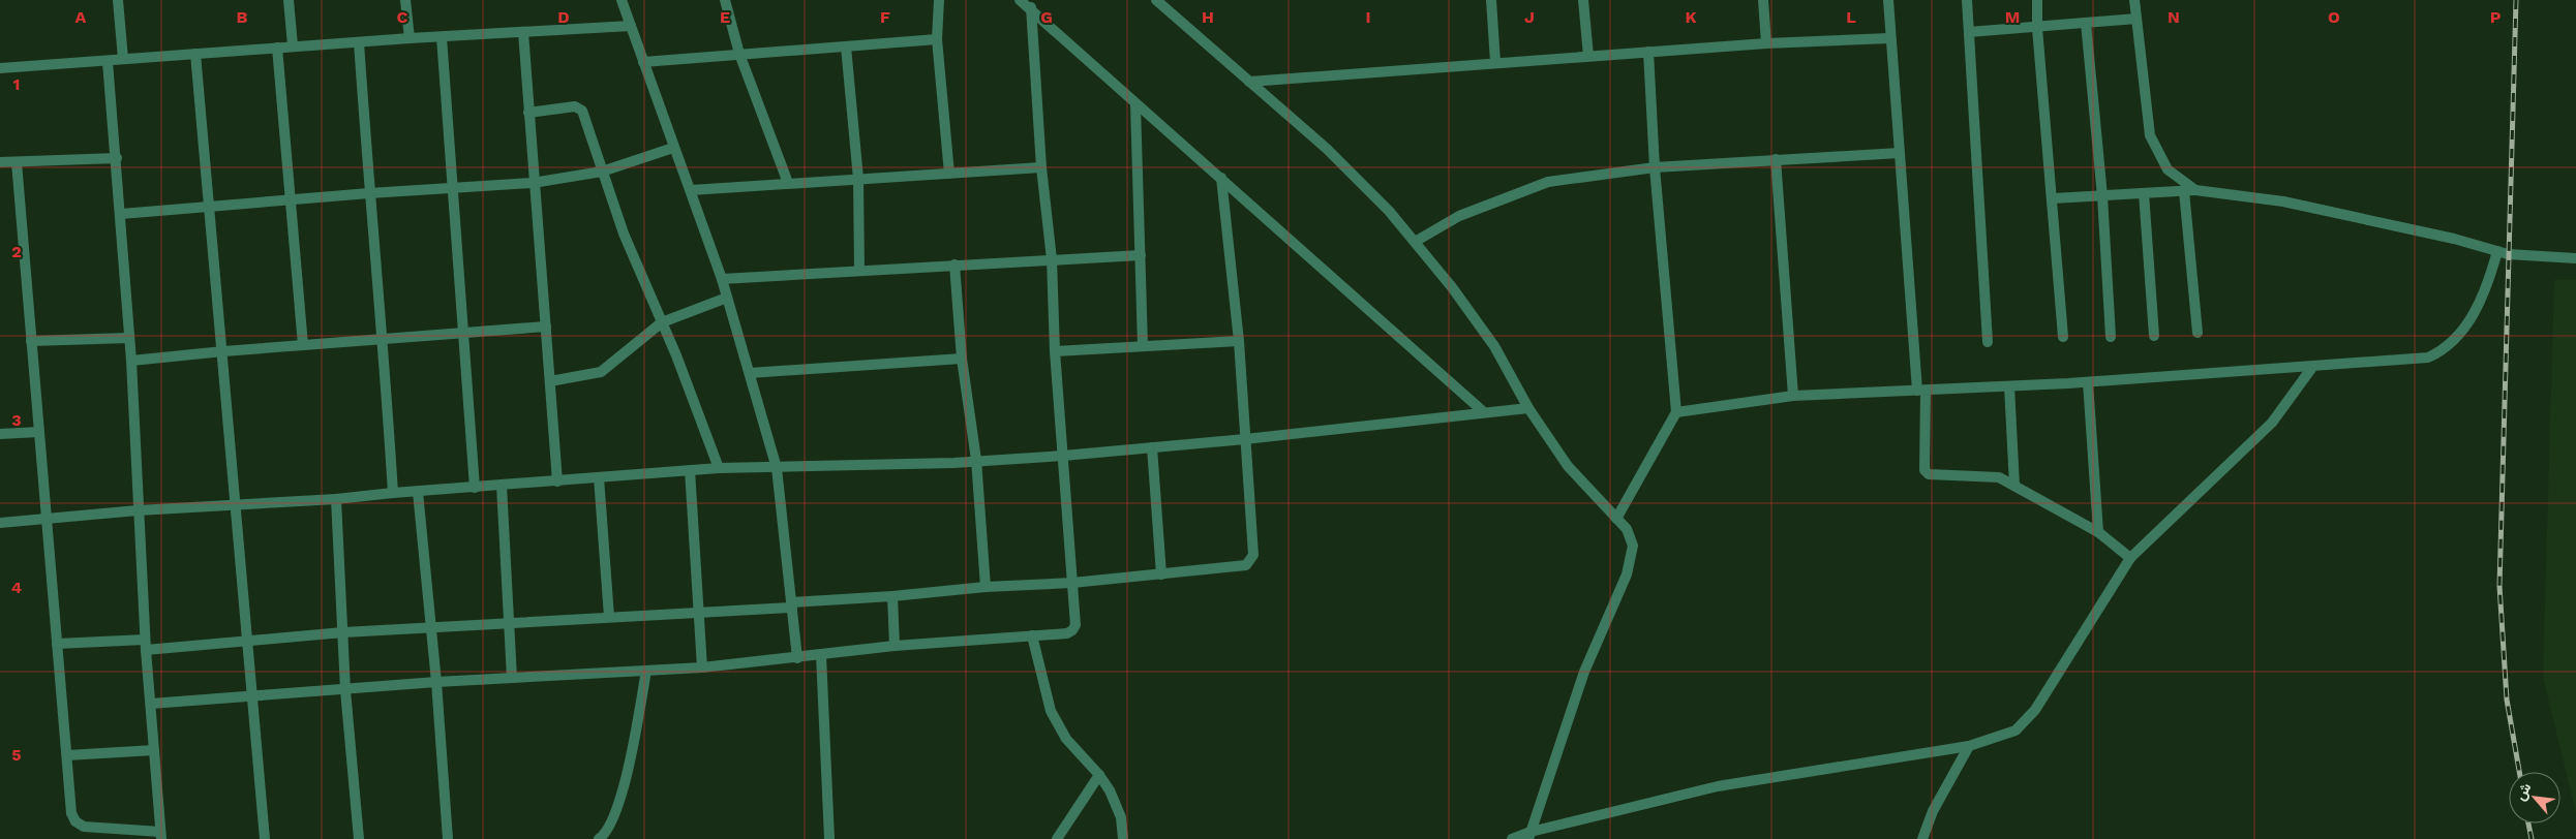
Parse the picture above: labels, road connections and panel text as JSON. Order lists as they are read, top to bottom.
{
  "north": "top left",
  "grid": {
    "columns": [
      "A",
      "B",
      "C",
      "D",
      "E",
      "F",
      "G",
      "H",
      "I",
      "J",
      "K",
      "L",
      "M",
      "N",
      "O",
      "P"
    ],
    "rows": [
      "1",
      "2",
      "3",
      "4",
      "5"
    ]
  }
}
